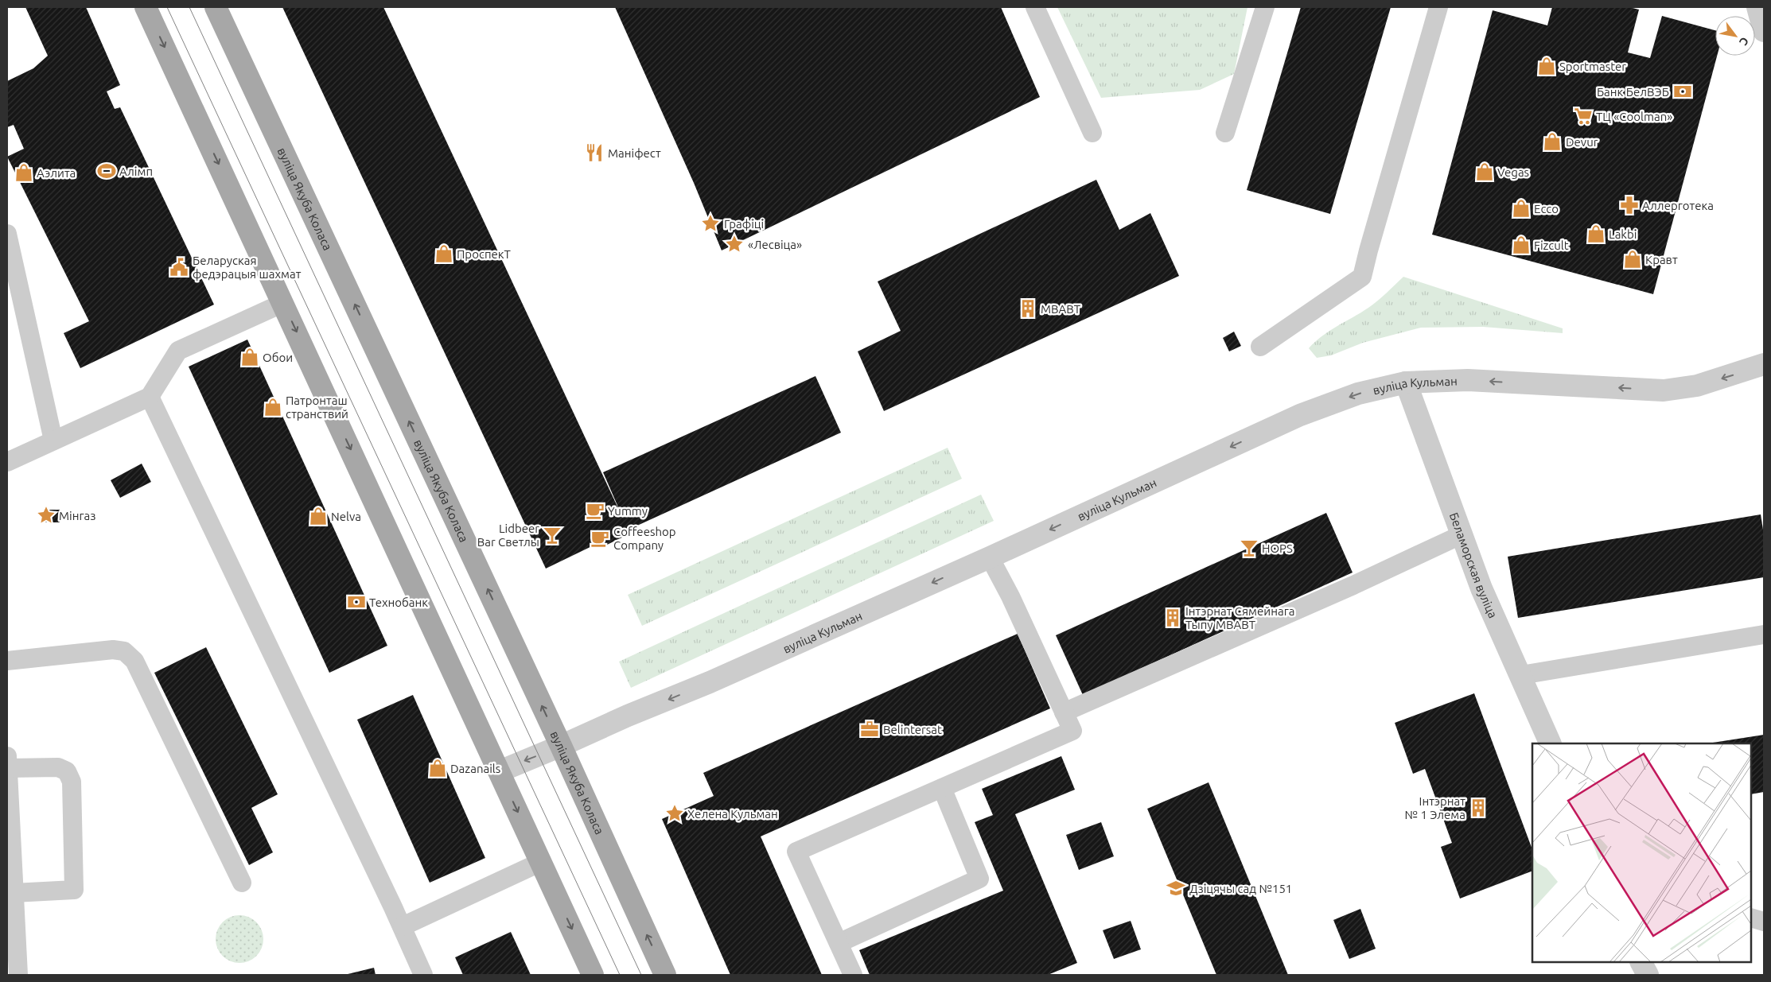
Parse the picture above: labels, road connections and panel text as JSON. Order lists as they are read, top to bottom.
{
  "streets": {
    "main road": ["вуліца Якуба Коласа"],
    "street": ["вуліца Кульман", "Беламорская вуліца"]
  },
  "crossings": [
    ["вуліца Якуба Коласа", "вуліца Кульман"],
    ["вуліца Кульман", "Беламорская вуліца"]
  ],
  "one_way": ["вуліца Кульман"],
  "places": {
    "shop": [
      "Sportmaster",
      "Devur",
      "Vegas",
      "Аэлита",
      "Ecco",
      "Lakbi",
      "Fizcult",
      "ПроспекТ",
      "Кравт",
      "Обои",
      "Патронташ странствий",
      "Nelva",
      "Dazanails"
    ],
    "bank": ["Банк БелВЭБ", "Технобанк"],
    "supermarket": ["ТЦ «Coolman»"],
    "restaurant": ["Маніфест"],
    "sports": ["Алімп"],
    "pharmacy": ["Аллерготека"],
    "place": [
      "Графіці",
      "«Лесвіца»",
      "Мінгаз",
      "Хелена Кульман"
    ],
    "public building": ["Беларуская федэрацыя шахмат"],
    "building": ["МВАВТ", "Інтэрнат Сямейнага Тыпу МВАВТ", "Інтэрнат № 1 Элема"],
    "cafe": ["Yummy", "Coffeeshop Company"],
    "bar": ["Lidbeer Bar Светлы", "HOPS"],
    "office": ["Belintersat"],
    "school or university": ["Дзіцячы сад №151"]
  },
  "north": "bottom right"
}
